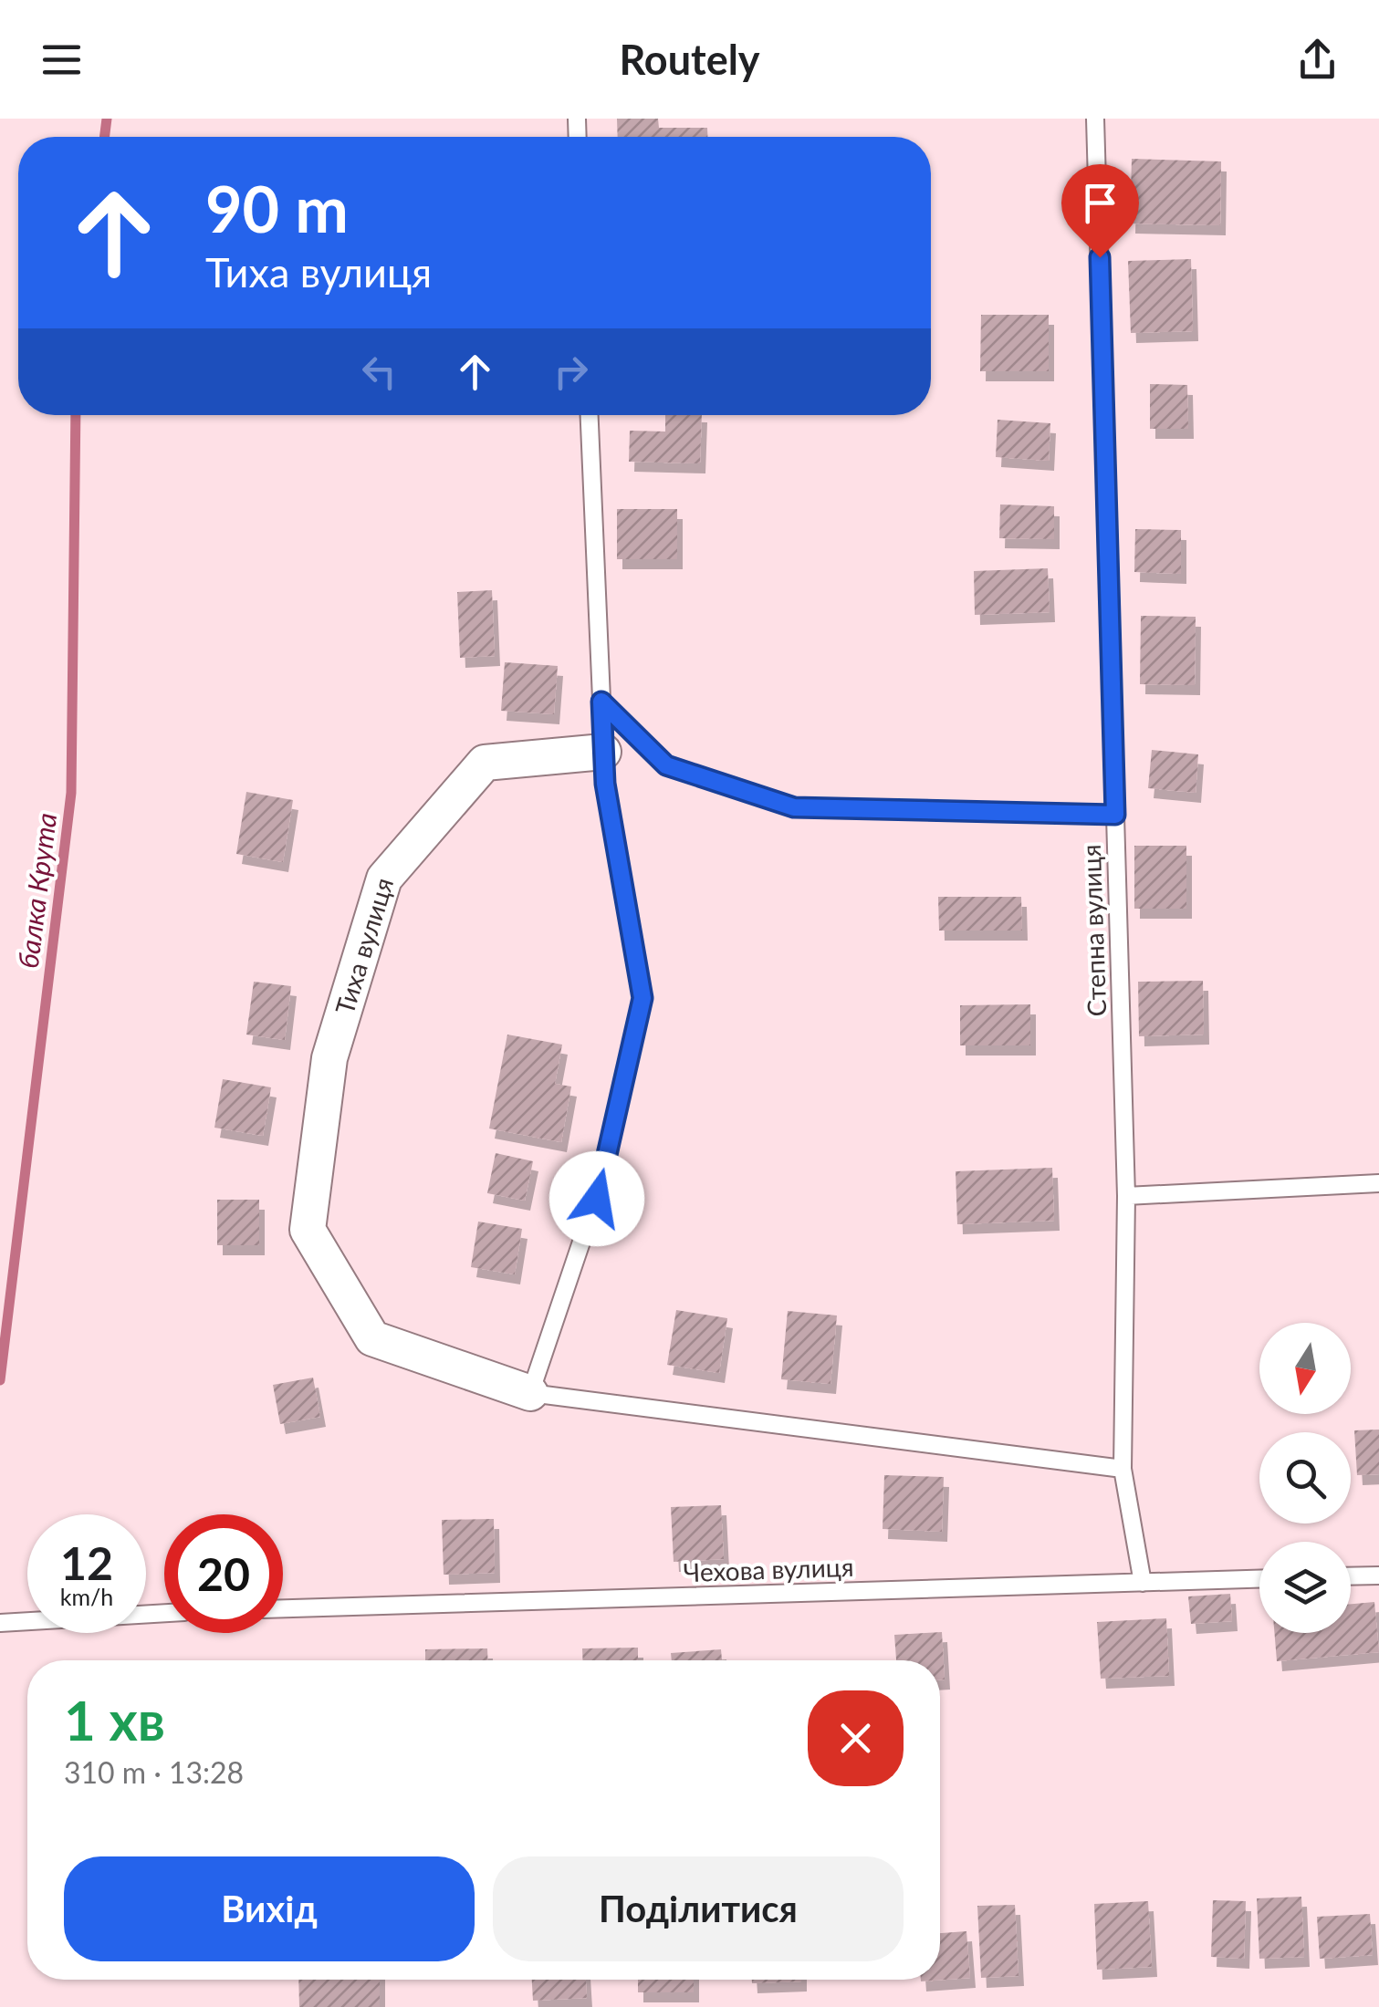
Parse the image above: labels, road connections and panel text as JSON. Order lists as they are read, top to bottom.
{
  "streets": {
    "street": ["Тиха вулиця"],
    "lane": ["Степна вулиця", "Чехова вулиця"]
  },
  "crossings": [
    ["Степна вулиця", "Чехова вулиця"]
  ],
  "water": ["балка Крута"],
  "north": "bottom",
  "page": {
    "header": "Routely",
    "turn": ["90 m", "Тиха вулиця"],
    "speed": "12 km/h",
    "limit": "20",
    "heading": ["1 хв", "310 m · 13:28"],
    "buttons": ["Вихід", "Поділитися"]
  }
}
